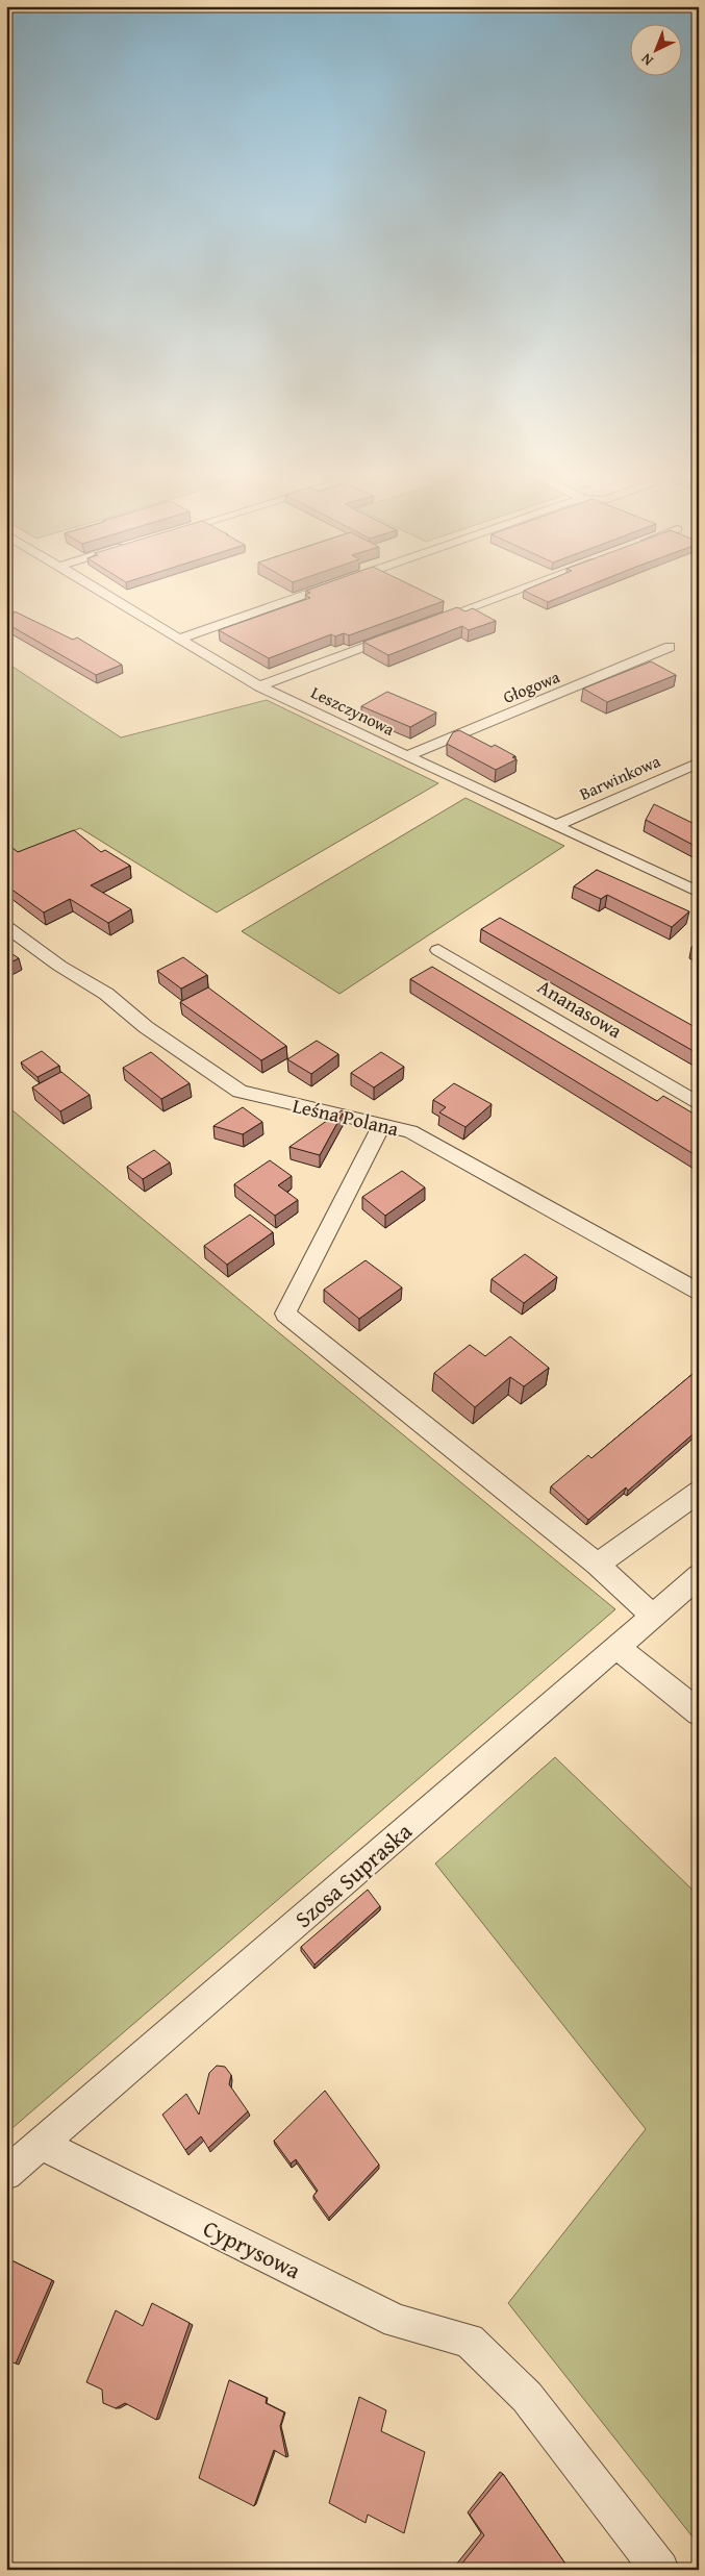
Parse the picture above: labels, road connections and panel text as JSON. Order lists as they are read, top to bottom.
{
  "streets": {
    "street": [
      "Głogowa",
      "Leszczynowa",
      "Barwinkowa",
      "Ananasowa",
      "Leśna Polana",
      "Szosa Supraska",
      "Cyprysowa"
    ]
  },
  "crossings": [
    ["Głogowa", "Leszczynowa"],
    ["Leszczynowa", "Barwinkowa"],
    ["Szosa Supraska", "Cyprysowa"]
  ],
  "north": "bottom left"
}
